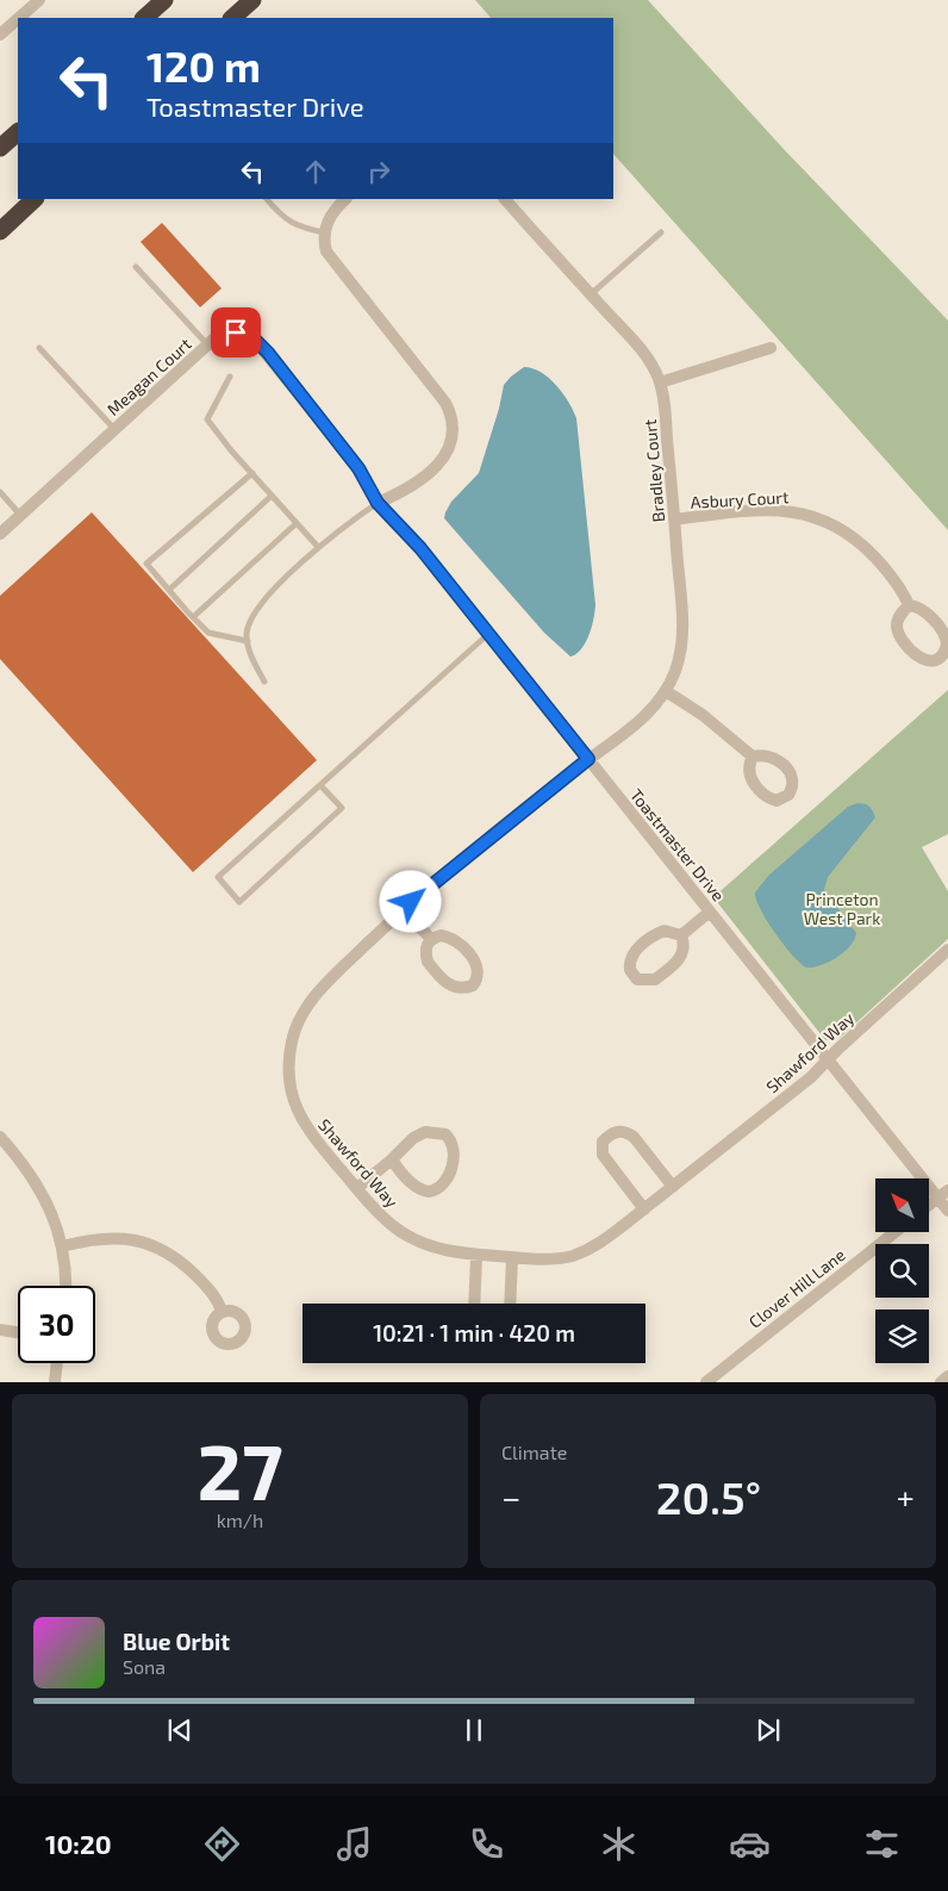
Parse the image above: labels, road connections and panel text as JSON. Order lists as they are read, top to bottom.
{
  "streets": {
    "street": [
      "Meagan Court",
      "Bradley Court",
      "Asbury Court",
      "Toastmaster Drive",
      "Shawford Way",
      "Clover Hill Lane"
    ]
  },
  "crossings": [
    ["Meagan Court", "Toastmaster Drive"],
    ["Bradley Court", "Asbury Court"],
    ["Bradley Court", "Toastmaster Drive"],
    ["Bradley Court", "Shawford Way"],
    ["Toastmaster Drive", "Shawford Way"]
  ],
  "parks": ["Princeton West Park"],
  "north": "top left",
  "page": {
    "turn": ["120 m", "Toastmaster Drive"],
    "limit": "30",
    "trip": "10:21 · 1 min · 420 m",
    "tile": [
      ["27", "km/h"],
      "Climate"
    ],
    "heat": ["−", "20.5°", "+"],
    "song": ["Blue Orbit", "Sona"],
    "tabs": "10:20"
  }
}
